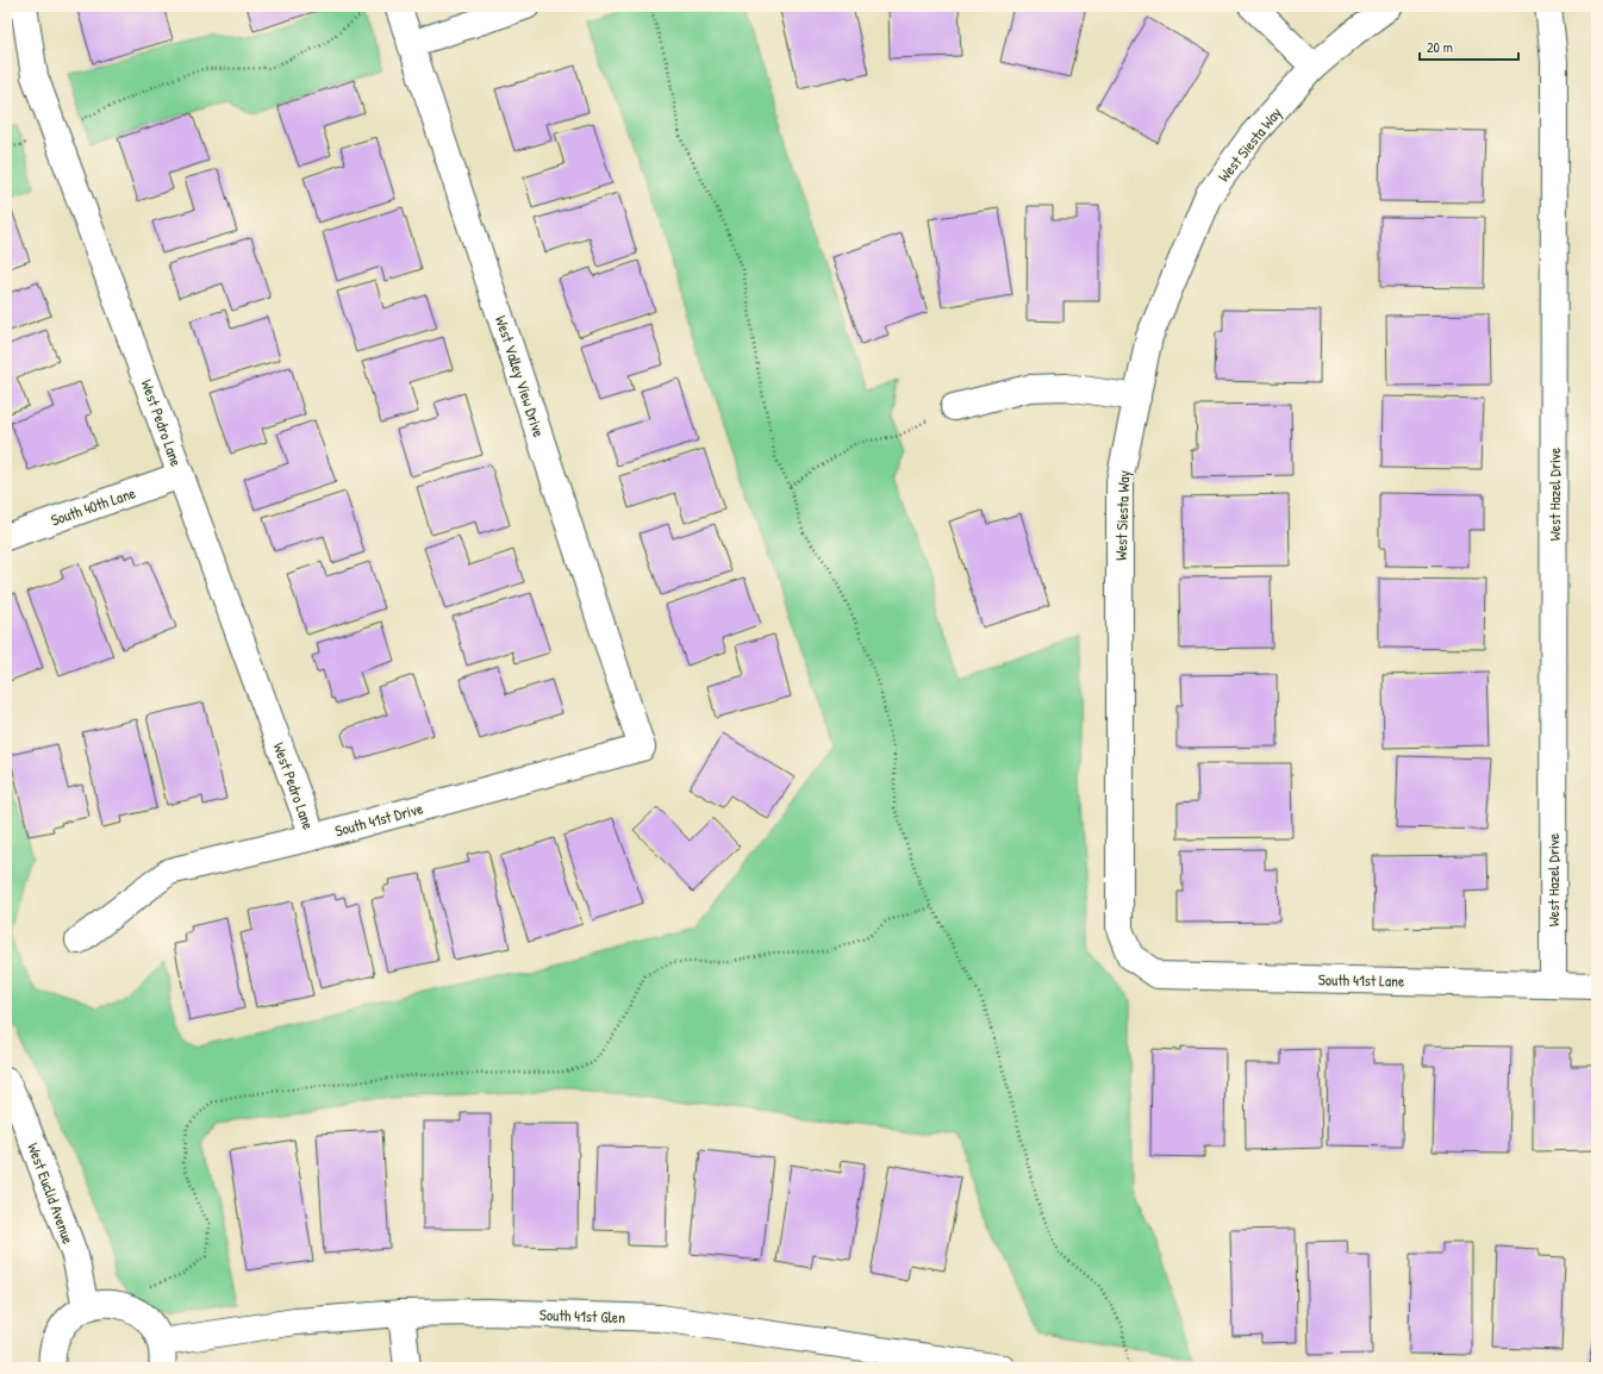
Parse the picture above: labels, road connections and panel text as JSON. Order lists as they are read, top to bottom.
{
  "streets": {
    "street": [
      "West Siesta Way",
      "West Valley View Drive",
      "West Pedro Lane",
      "West Hazel Drive",
      "South 40th Lane",
      "South 41st Drive",
      "South 41st Lane",
      "West Euclid Avenue",
      "South 41st Glen"
    ]
  },
  "crossings": [
    ["West Siesta Way", "South 41st Lane"],
    ["West Valley View Drive", "South 41st Drive"],
    ["West Pedro Lane", "South 40th Lane"],
    ["West Pedro Lane", "South 41st Drive"],
    ["West Hazel Drive", "South 41st Lane"]
  ],
  "scale_bar": "20 m"
}
